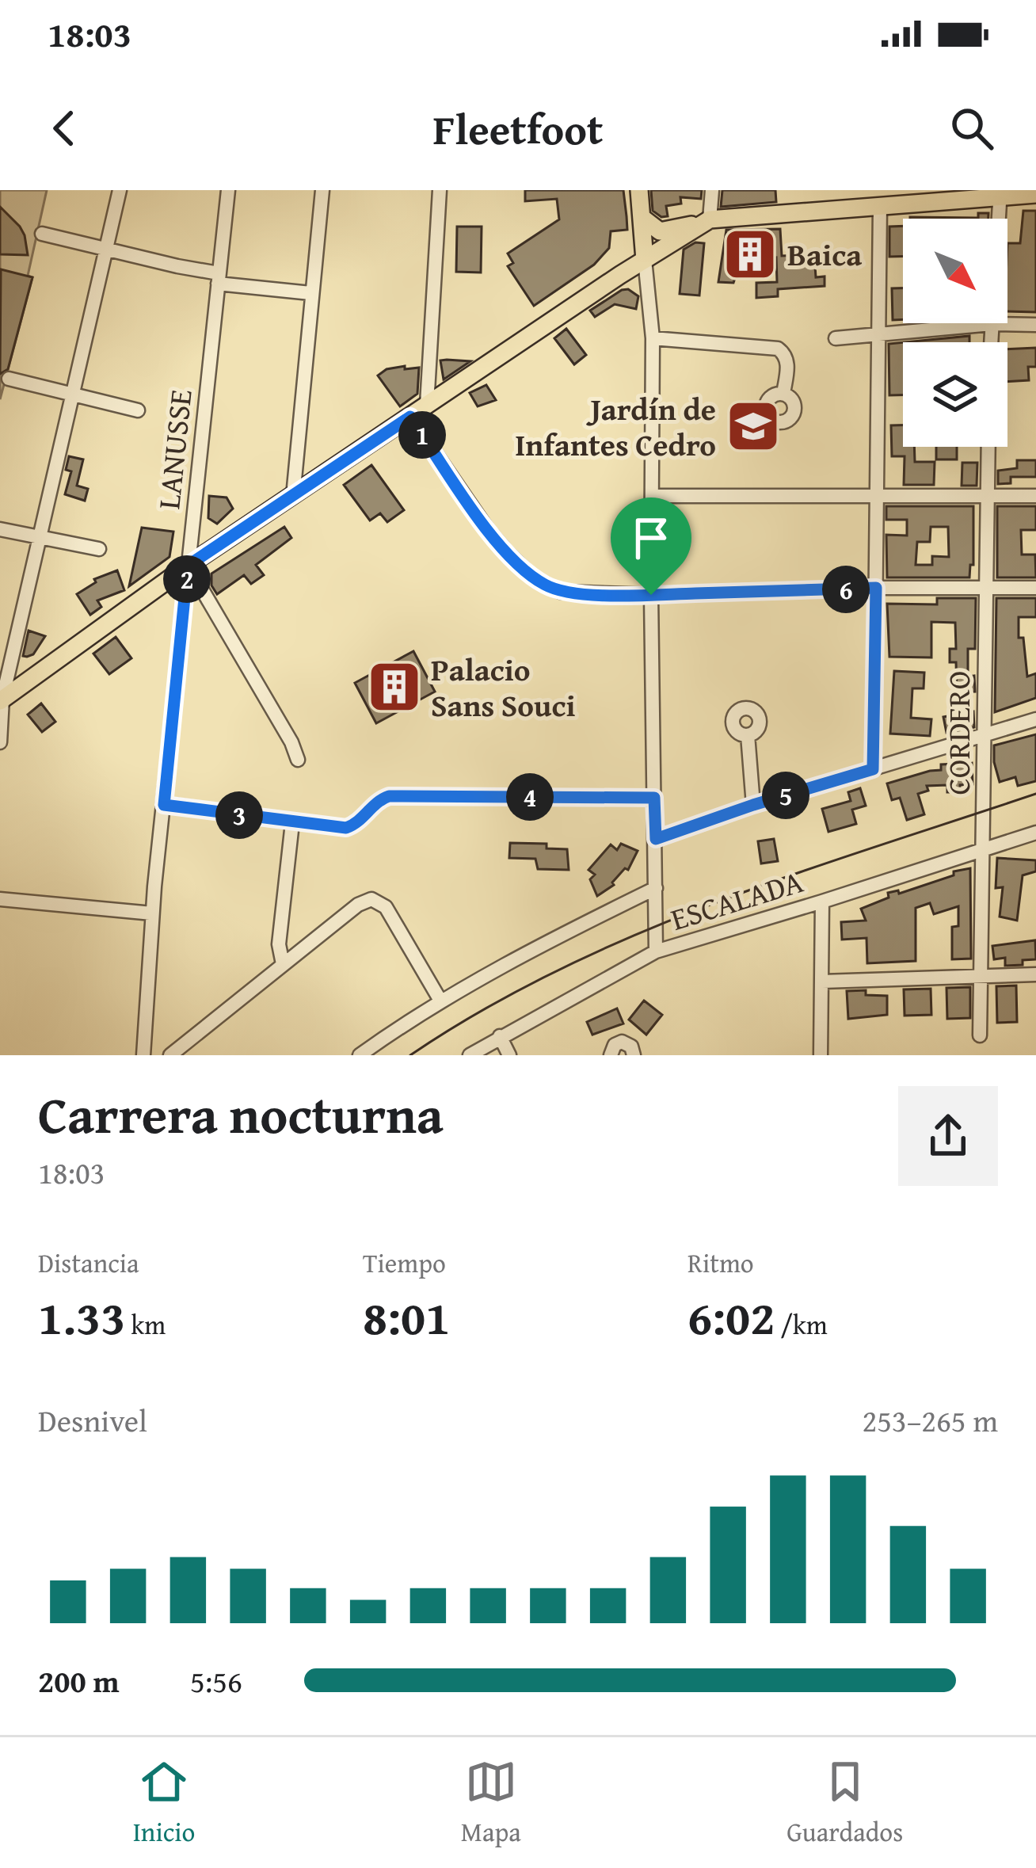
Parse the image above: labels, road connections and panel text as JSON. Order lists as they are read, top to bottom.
{
  "streets": {
    "street": ["LANUSSE", "CORDERO", "ESCALADA"]
  },
  "crossings": [
    ["CORDERO", "ESCALADA"]
  ],
  "places": {
    "building": ["Baica", "Palacio Sans Souci"],
    "school or university": ["Jardín de Infantes Cedro"]
  },
  "north": "bottom right",
  "page": {
    "status": "18:03",
    "header": "Fleetfoot",
    "pins": [
      "1",
      "2",
      "6",
      "5",
      "4",
      "3"
    ],
    "heading": ["Carrera nocturna", "18:03"],
    "stats": [
      ["Distancia", "1.33 km"],
      ["Tiempo", "8:01"],
      ["Ritmo", "6:02 /km"]
    ],
    "chart": ["Desnivel", "253–265 m"],
    "list": [
      {
        "name": "200 m",
        "note": "5:56"
      }
    ],
    "tabs": ["Inicio", "Mapa", "Guardados"]
  }
}
